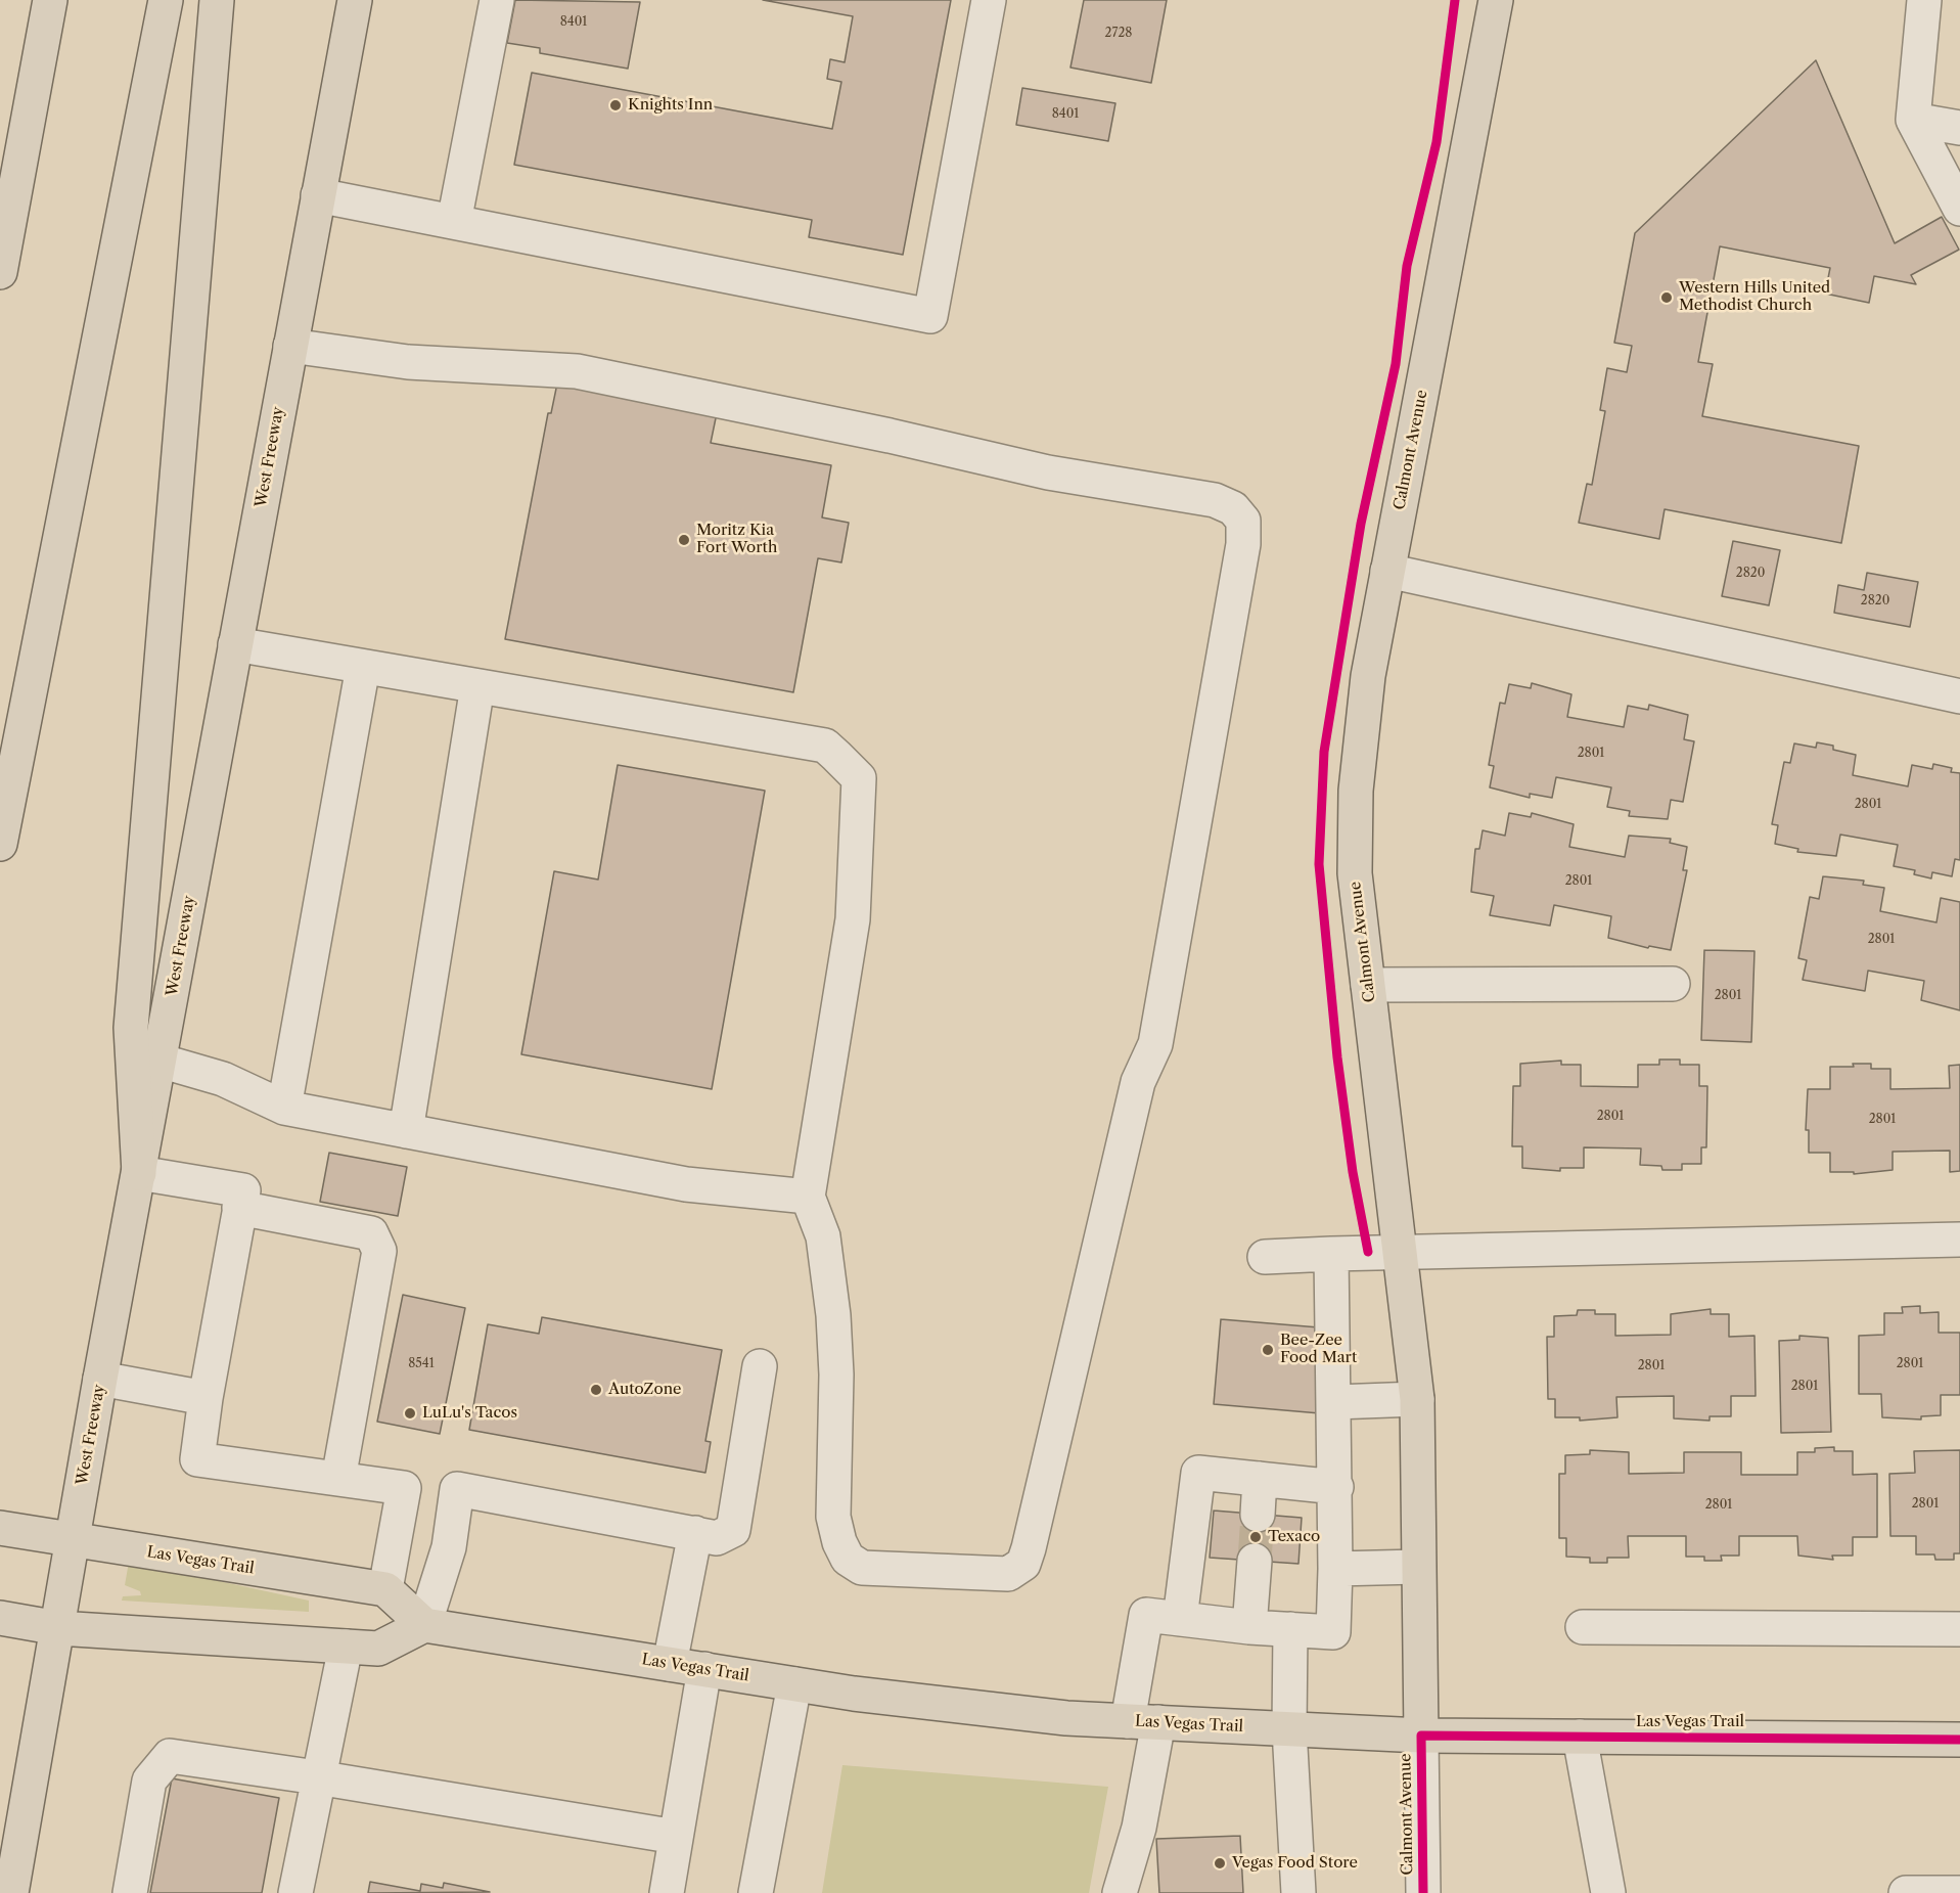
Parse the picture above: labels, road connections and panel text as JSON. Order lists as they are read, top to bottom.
{
  "streets": {
    "main road": ["Calmont Avenue", "West Freeway", "Las Vegas Trail"]
  },
  "crossings": [
    ["Calmont Avenue", "Las Vegas Trail"],
    ["West Freeway", "Las Vegas Trail"]
  ],
  "places": [
    "Knights Inn",
    "Western Hills United Methodist Church",
    "Moritz Kia Fort Worth",
    "Bee-Zee Food Mart",
    "AutoZone",
    "LuLu's Tacos",
    "Texaco",
    "Vegas Food Store"
  ],
  "house_numbers": [
    "8401",
    "2728",
    "8401",
    "2820",
    "2820",
    "2801",
    "2801",
    "2801",
    "2801",
    "2801",
    "2801",
    "2801",
    "8541",
    "2801",
    "2801",
    "2801",
    "2801",
    "2801"
  ]
}
